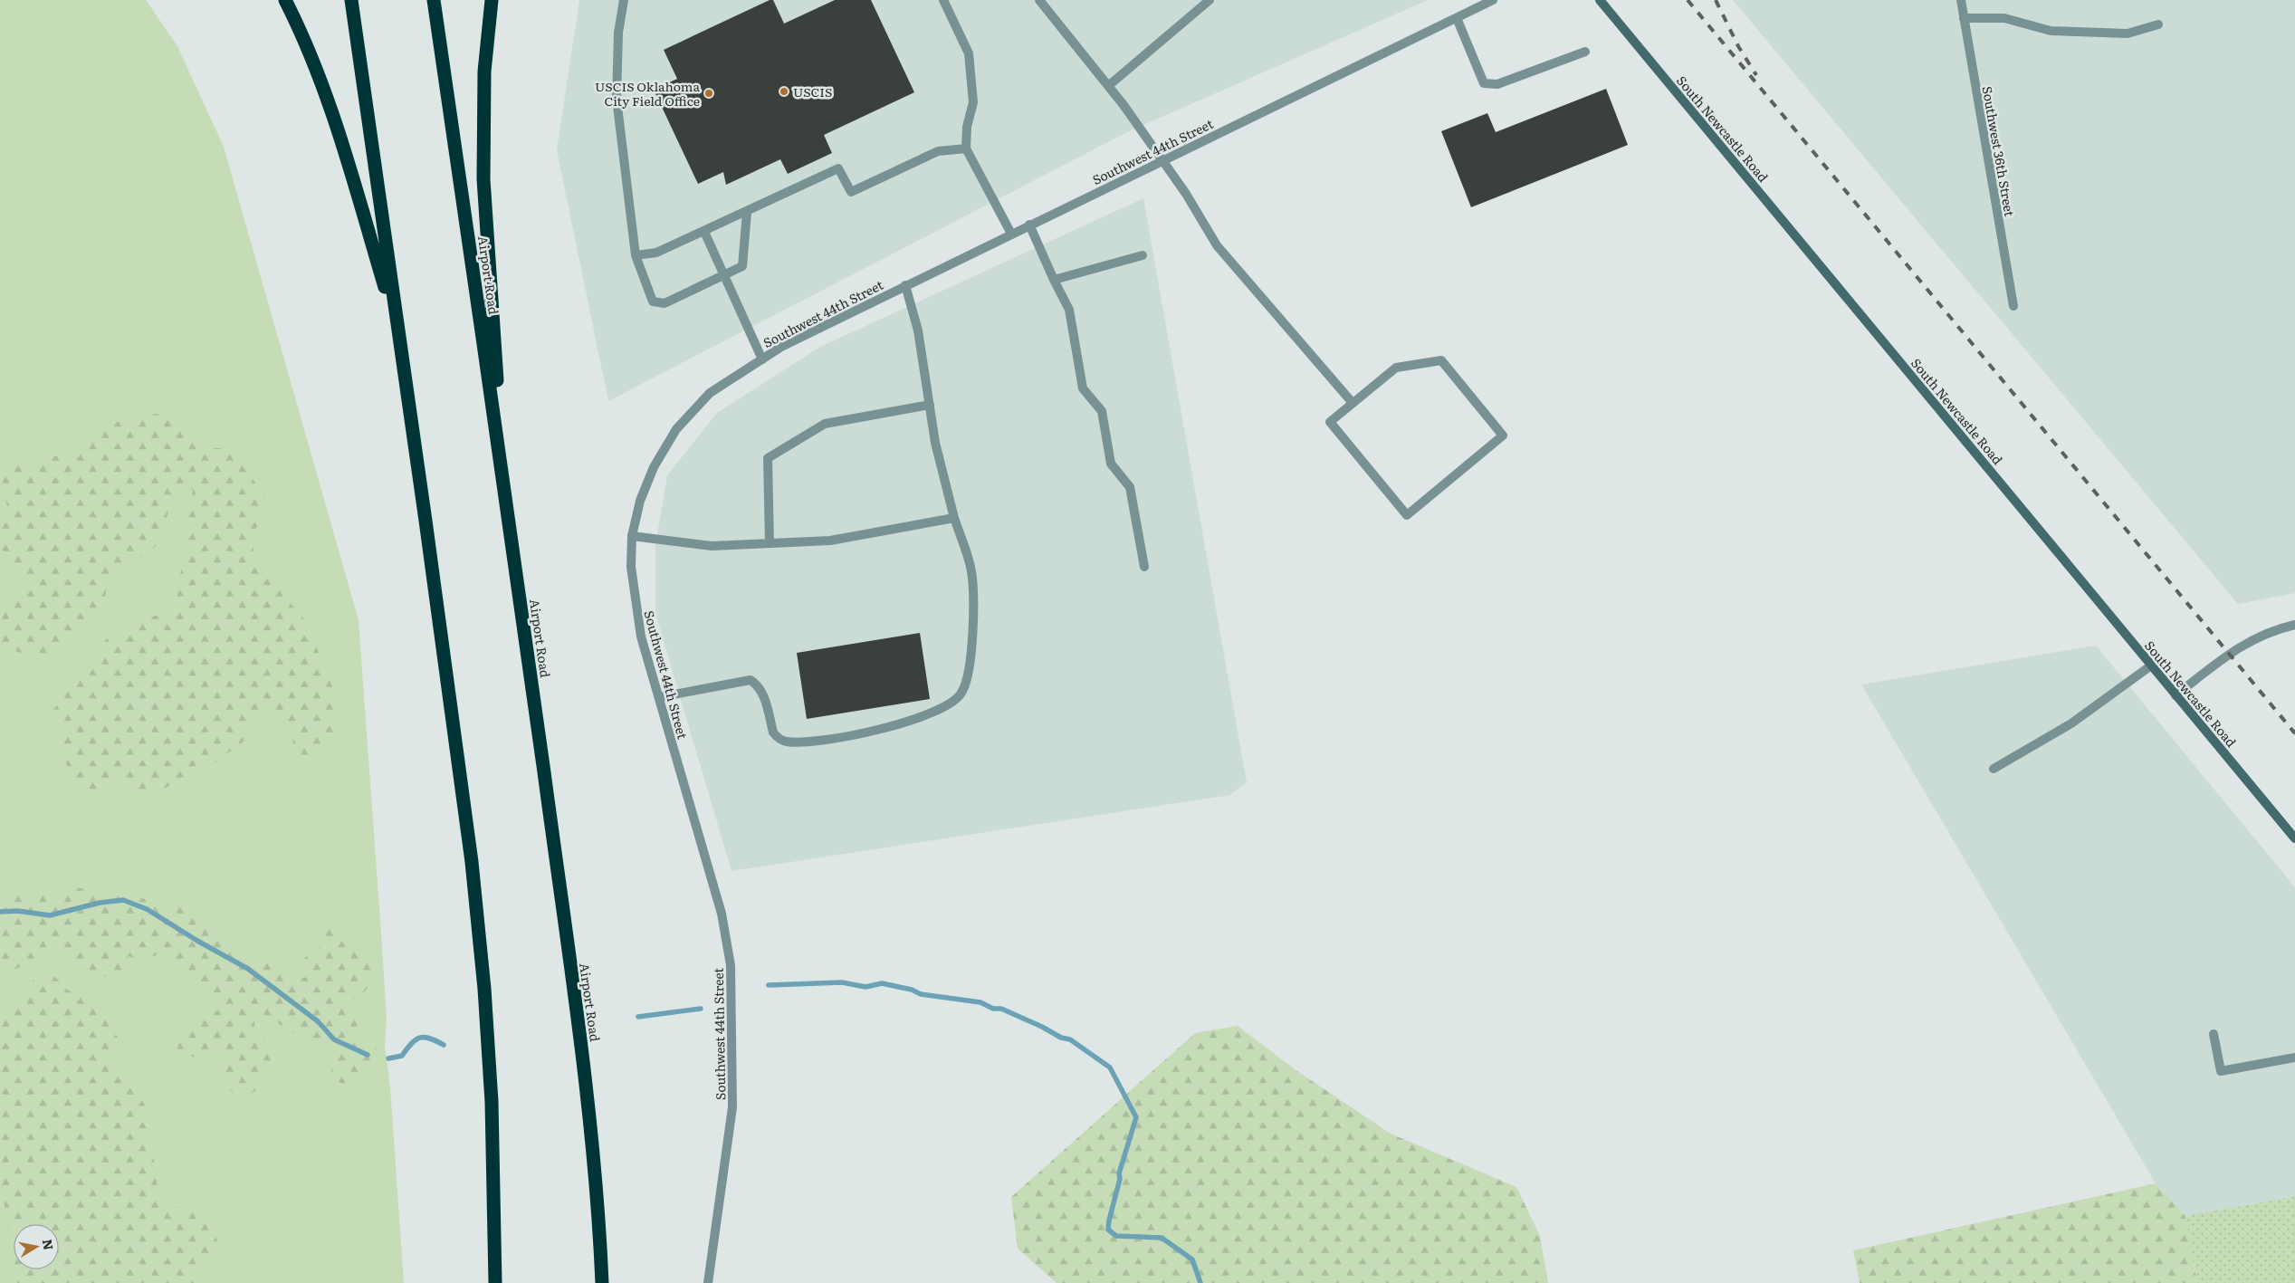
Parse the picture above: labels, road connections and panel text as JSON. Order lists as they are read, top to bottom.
{
  "streets": {
    "highway": ["Airport Road"],
    "main road": ["South Newcastle Road"],
    "street": ["Southwest 44th Street", "Southwest 36th Street"]
  },
  "places": ["USCIS", "USCIS Oklahoma City Field Office"],
  "north": "right"
}
